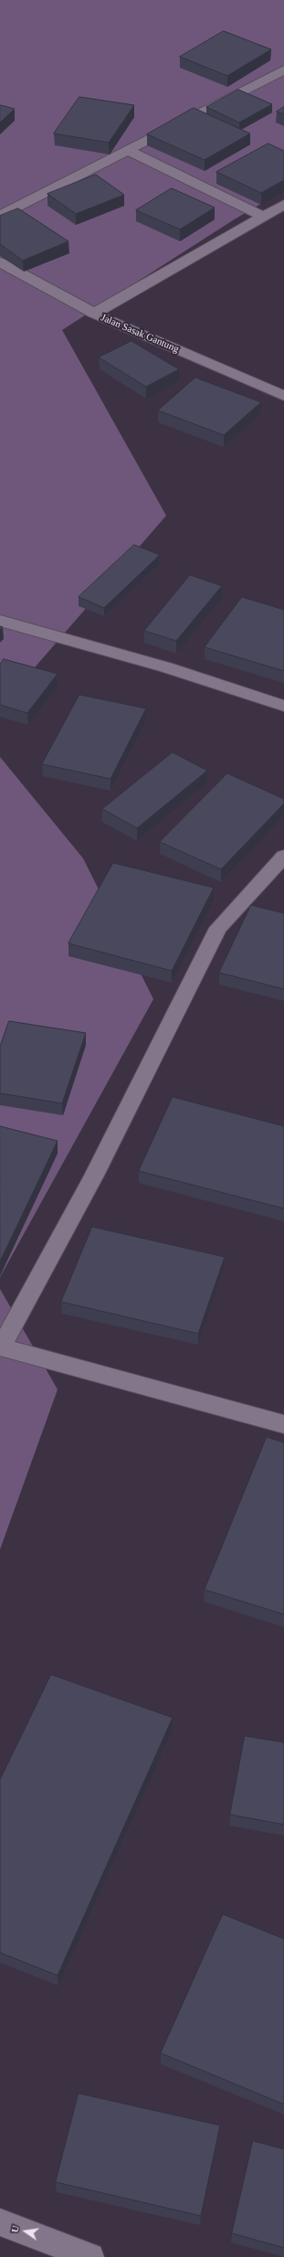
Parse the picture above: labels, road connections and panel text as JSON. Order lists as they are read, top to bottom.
{
  "streets": {
    "street": ["Jalan Sasak Gantung"]
  },
  "north": "left"
}
